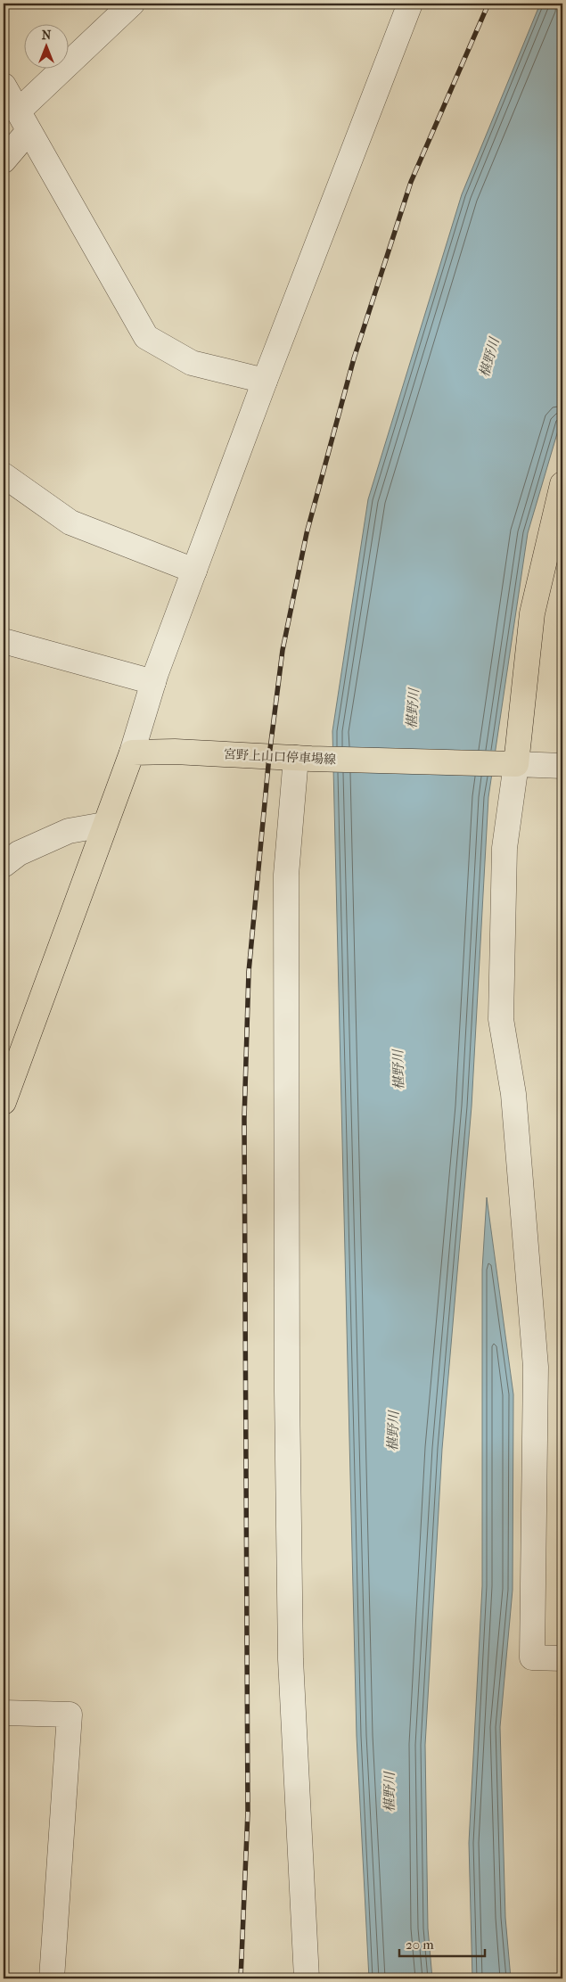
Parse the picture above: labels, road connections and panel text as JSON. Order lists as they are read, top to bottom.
{
  "streets": {
    "main road": ["宮野上山口停車場線"]
  },
  "water": ["椹野川"],
  "scale_bar": "20 m",
  "north": "top"
}
